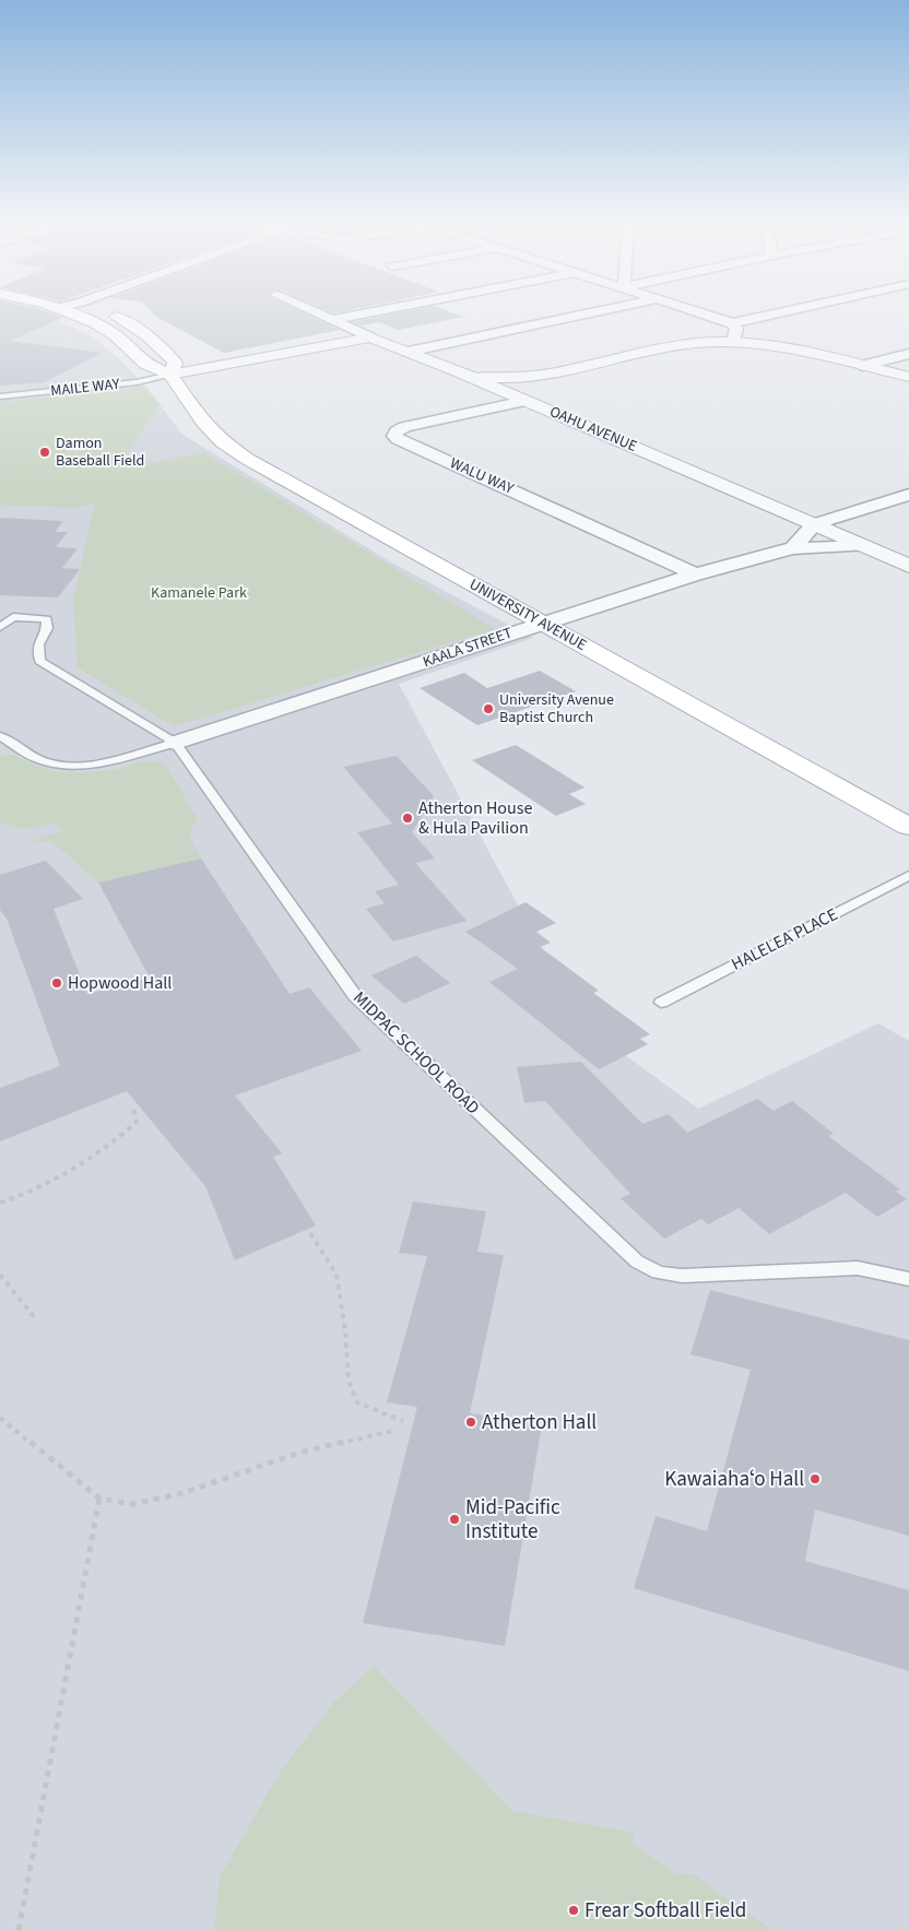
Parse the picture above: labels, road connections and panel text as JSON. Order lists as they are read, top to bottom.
{
  "streets": {
    "main road": ["UNIVERSITY AVENUE"],
    "street": [
      "MAILE WAY",
      "OAHU AVENUE",
      "WALU WAY",
      "KAALA STREET"
    ],
    "lane": ["HALELEA PLACE", "MIDPAC SCHOOL ROAD"]
  },
  "crossings": [
    ["MAILE WAY", "OAHU AVENUE"],
    ["MAILE WAY", "UNIVERSITY AVENUE"],
    ["OAHU AVENUE", "WALU WAY"],
    ["OAHU AVENUE", "KAALA STREET"],
    ["WALU WAY", "KAALA STREET"],
    ["UNIVERSITY AVENUE", "KAALA STREET"],
    ["KAALA STREET", "MIDPAC SCHOOL ROAD"]
  ],
  "parks": ["Kamanele Park"],
  "places": [
    "Damon Baseball Field",
    "University Avenue Baptist Church",
    "Atherton House & Hula Pavilion",
    "Hopwood Hall",
    "Atherton Hall",
    "Kawaiahaʻo Hall",
    "Mid-Pacific Institute",
    "Frear Softball Field"
  ]
}
